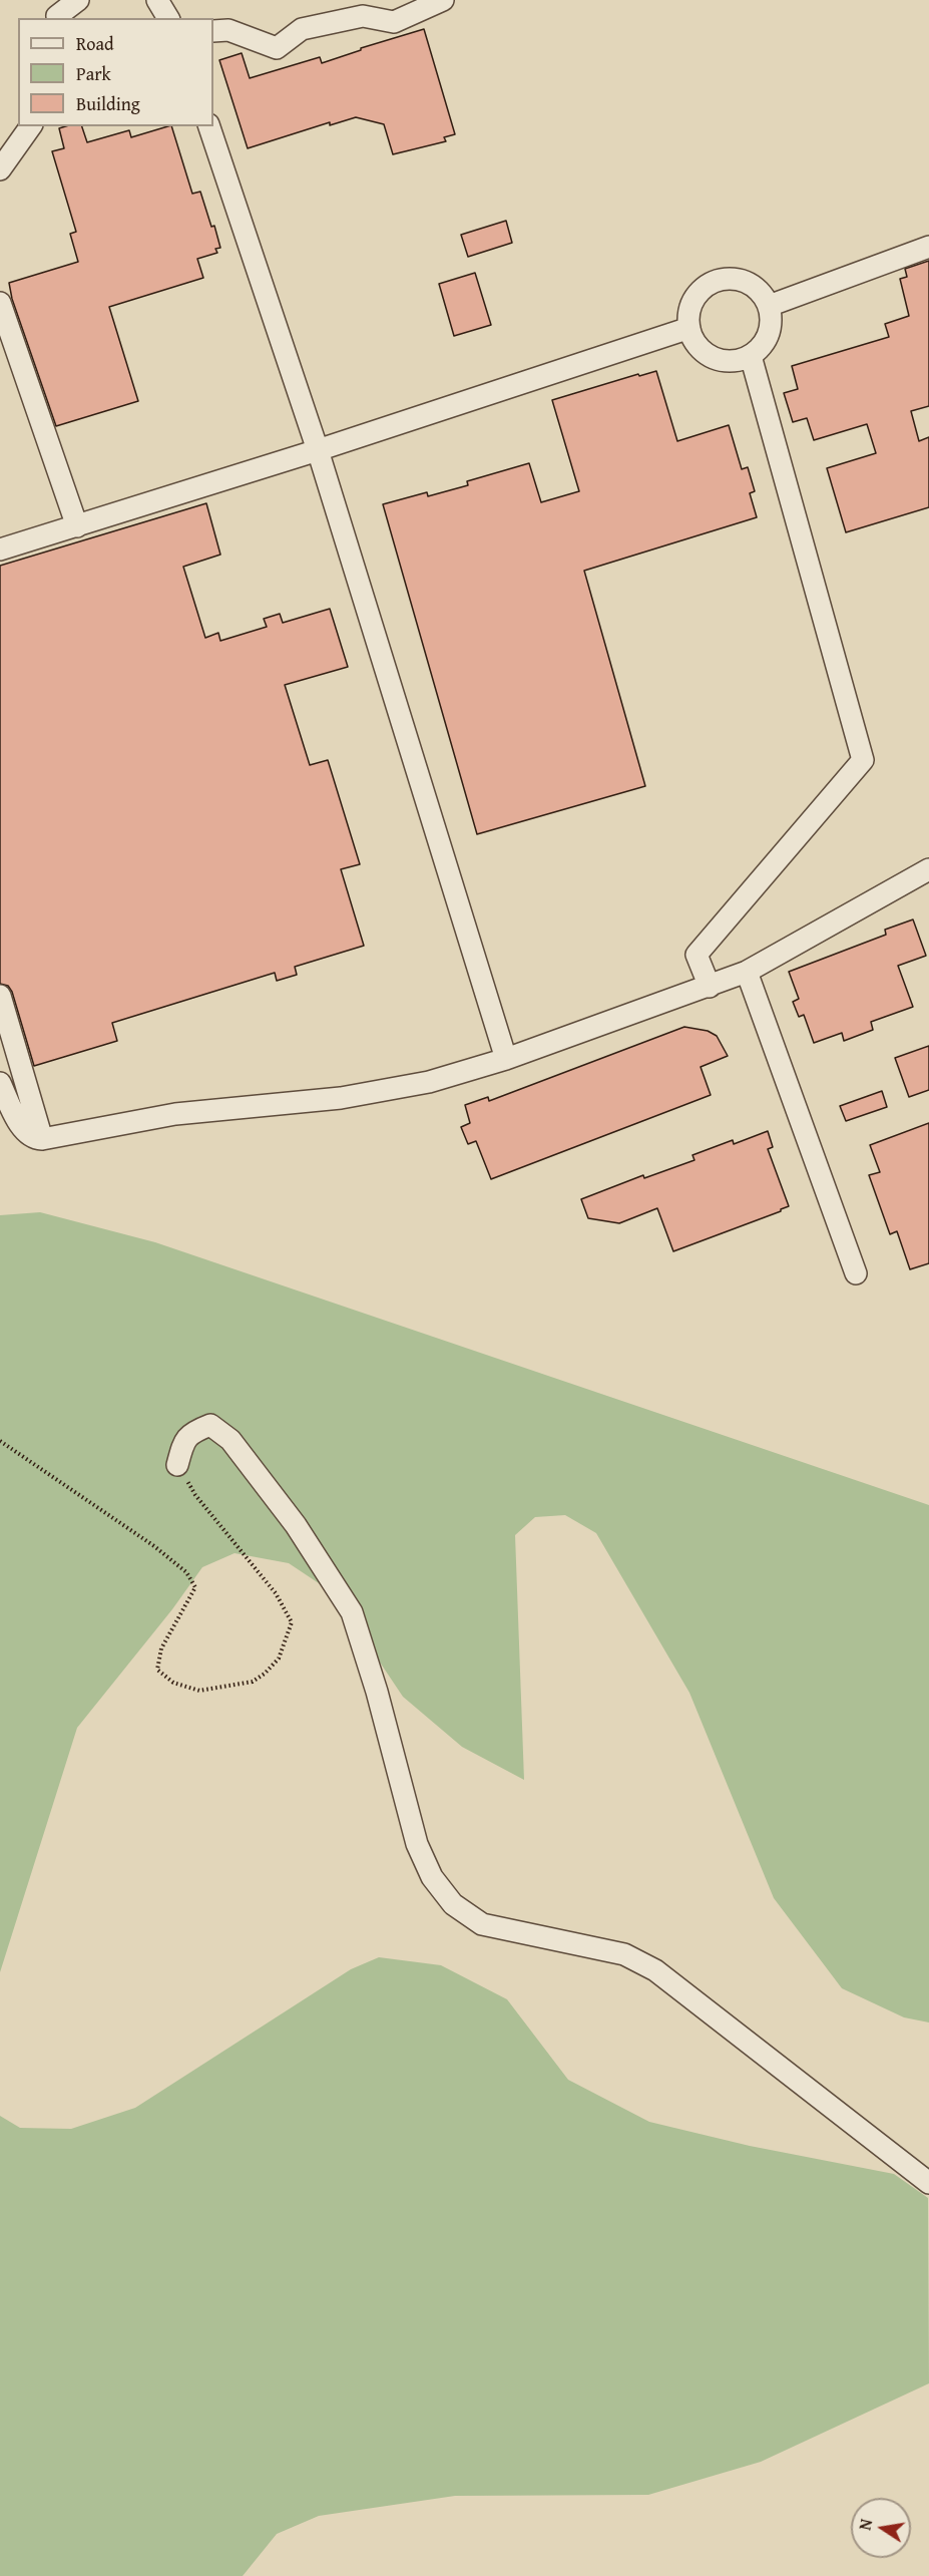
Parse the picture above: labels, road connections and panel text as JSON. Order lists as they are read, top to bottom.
{
  "legend": ["Road", "Park", "Building"],
  "north": "left"
}
